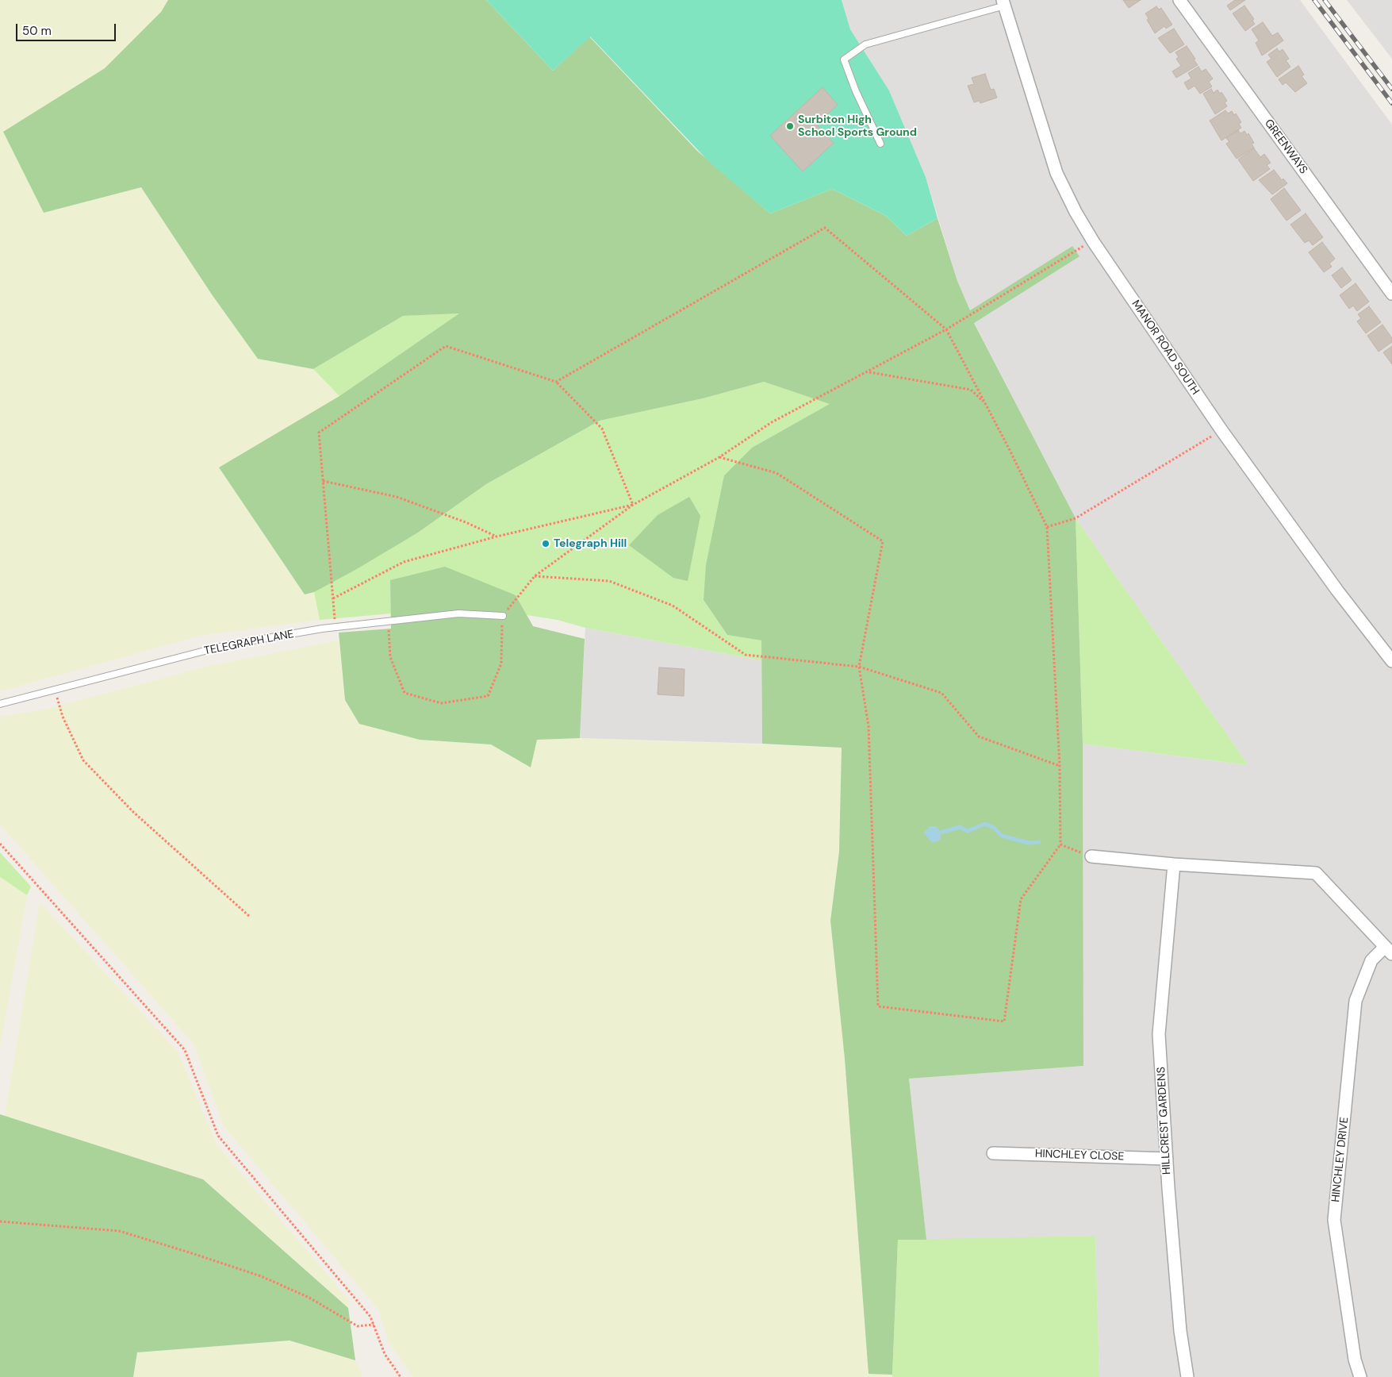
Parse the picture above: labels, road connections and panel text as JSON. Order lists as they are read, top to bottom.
{
  "streets": {
    "street": [
      "GREENWAYS",
      "MANOR ROAD SOUTH",
      "HILLCREST GARDENS",
      "HINCHLEY CLOSE",
      "HINCHLEY DRIVE"
    ],
    "lane": ["TELEGRAPH LANE"]
  },
  "crossings": [
    ["HILLCREST GARDENS", "HINCHLEY CLOSE"]
  ],
  "places": ["Surbiton High School Sports Ground", "Telegraph Hill"],
  "scale_bar": "50 m"
}
